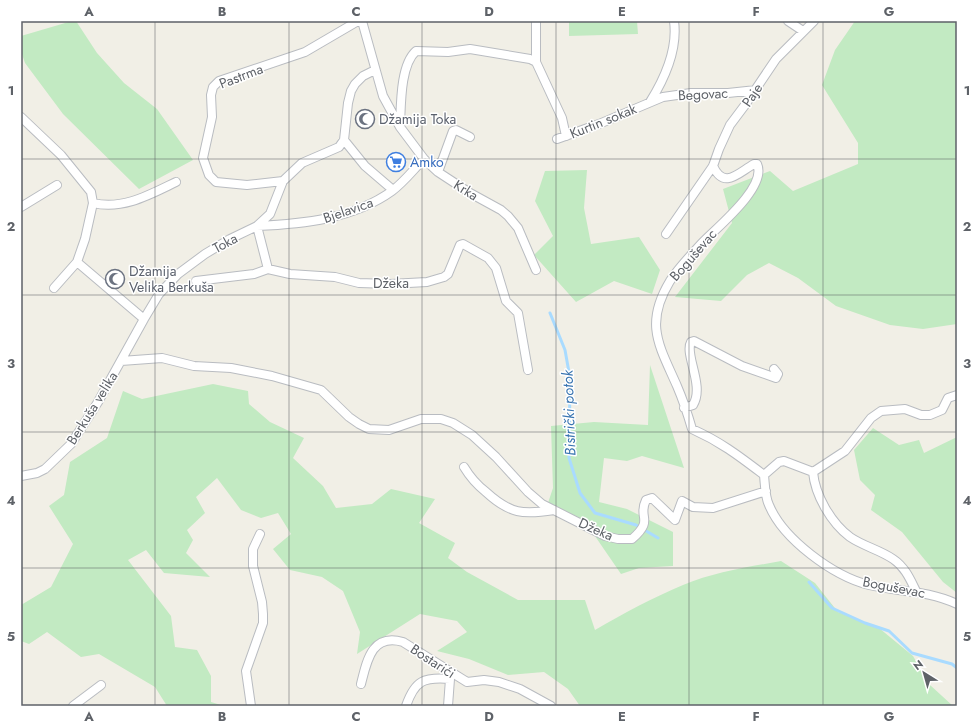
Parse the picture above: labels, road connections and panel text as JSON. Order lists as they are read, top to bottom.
{
  "streets": {
    "street": [
      "Pastrma",
      "Begovac",
      "Paje",
      "Kurtin sokak",
      "Krka",
      "Bjelavica",
      "Toka",
      "Boguševac",
      "Džeka",
      "Berkuša velika",
      "Bostarići"
    ]
  },
  "crossings": [
    ["Pastrma", "Toka"],
    ["Begovac", "Paje"],
    ["Begovac", "Kurtin sokak"],
    ["Paje", "Boguševac"],
    ["Krka", "Bjelavica"],
    ["Bjelavica", "Toka"],
    ["Toka", "Berkuša velika"],
    ["Boguševac", "Džeka"],
    ["Džeka", "Berkuša velika"]
  ],
  "water": ["Bistrički potok"],
  "places": {
    "mosque": ["Džamija Toka", "Džamija Velika Berkuša"],
    "supermarket": ["Amko"]
  },
  "north": "top left",
  "grid": {
    "columns": [
      "A",
      "B",
      "C",
      "D",
      "E",
      "F",
      "G"
    ],
    "rows": [
      "1",
      "2",
      "3",
      "4",
      "5"
    ]
  }
}
